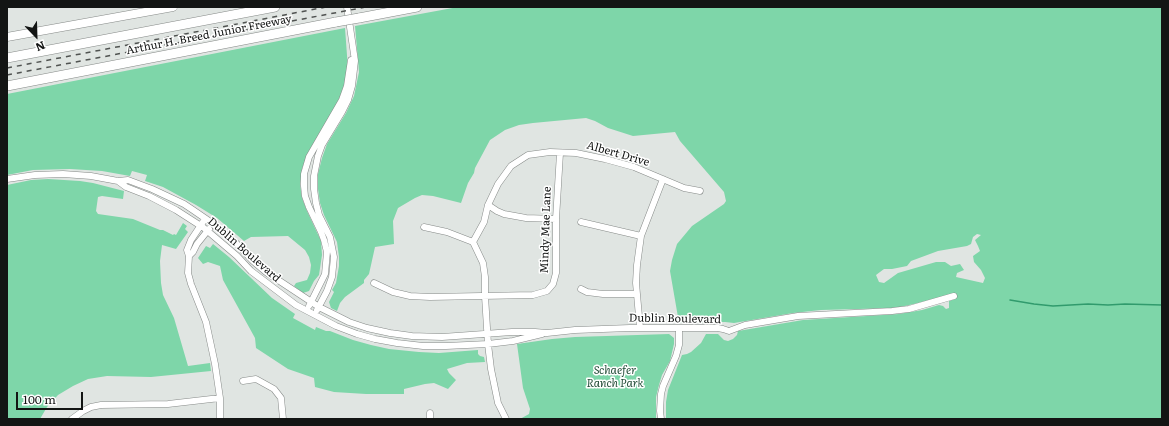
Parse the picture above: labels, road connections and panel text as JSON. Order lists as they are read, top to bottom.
{
  "streets": {
    "highway": ["Arthur H. Breed Junior Freeway"],
    "street": ["Albert Drive", "Mindy Mae Lane", "Dublin Boulevard"]
  },
  "crossings": [
    ["Albert Drive", "Mindy Mae Lane"]
  ],
  "parks": ["Schaefer Ranch Park"],
  "scale_bar": "100 m",
  "north": "bottom right"
}
